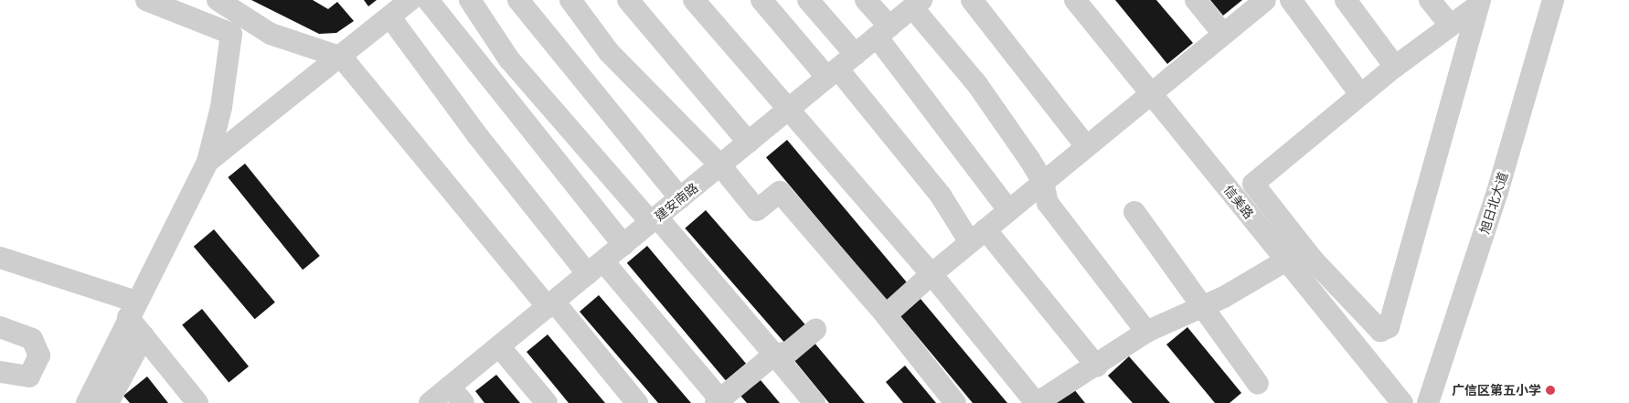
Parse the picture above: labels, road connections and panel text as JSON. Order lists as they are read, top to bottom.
{
  "streets": {
    "street": ["建安南路", "信美路", "旭日北大道"]
  },
  "places": ["广信区第五小学"]
}
